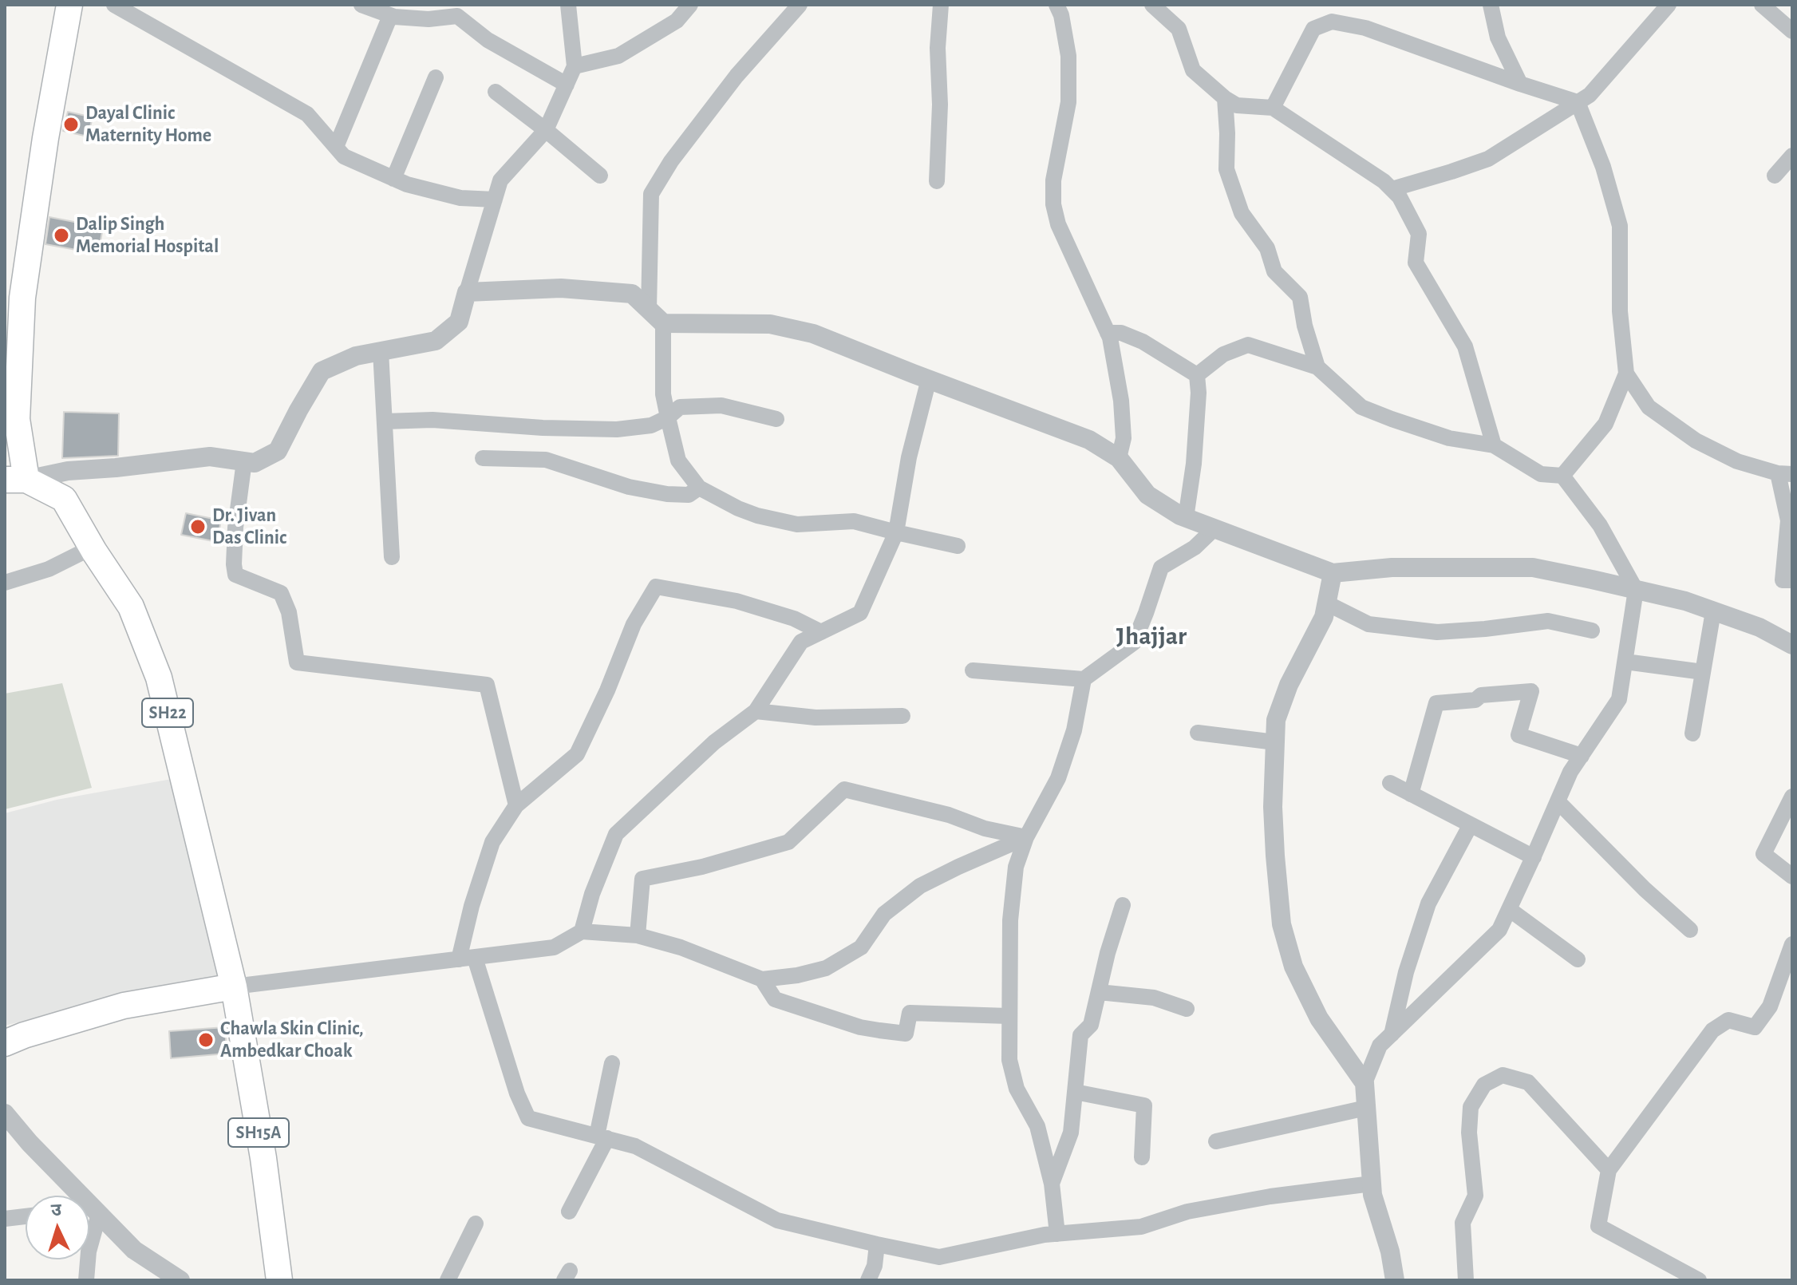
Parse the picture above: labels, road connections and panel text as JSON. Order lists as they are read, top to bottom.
{
  "streets": {
    "main road": ["SH22", "SH15A"]
  },
  "crossings": [
    ["SH22", "SH15A"]
  ],
  "districts": ["Jhajjar"],
  "places": [
    "Dayal Clinic Maternity Home",
    "Dalip Singh Memorial Hospital",
    "Dr. Jivan Das Clinic",
    "Chawla Skin Clinic, Ambedkar Choak"
  ],
  "north": "top"
}
